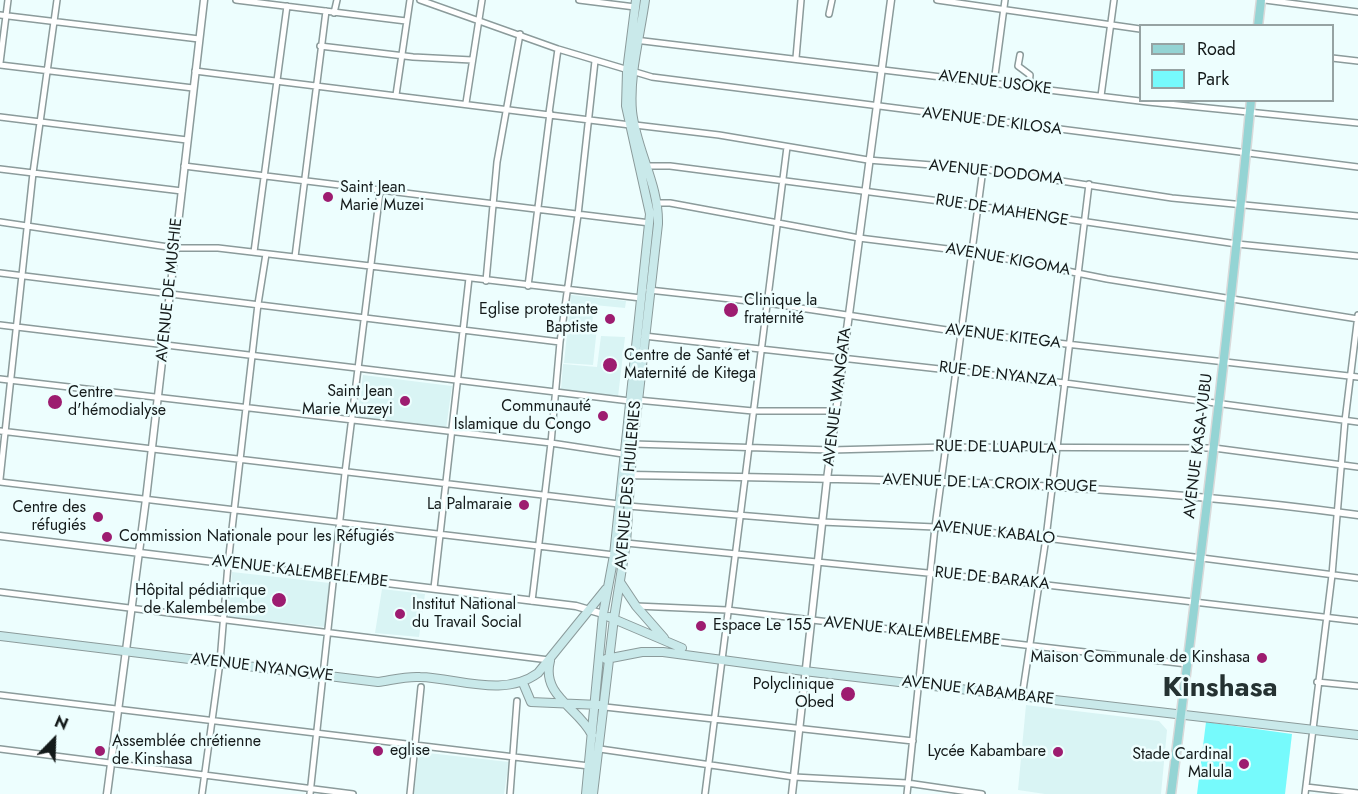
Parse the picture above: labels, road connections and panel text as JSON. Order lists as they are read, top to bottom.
{
  "streets": {
    "main road": [
      "AVENUE KASA-VUBU",
      "AVENUE DES HUILERIES",
      "AVENUE KALEMBELEMBE",
      "AVENUE NYANGWE",
      "AVENUE KABAMBARE"
    ],
    "street": [
      "AVENUE USOKE",
      "AVENUE DE KILOSA",
      "AVENUE DODOMA",
      "RUE DE MAHENGE",
      "AVENUE KIGOMA",
      "AVENUE DE MUSHIE",
      "AVENUE KITEGA",
      "RUE DE NYANZA",
      "AVENUE WANGATA",
      "RUE DE LUAPULA",
      "AVENUE DE LA CROIX ROUGE",
      "AVENUE KABALO",
      "RUE DE BARAKA"
    ]
  },
  "crossings": [
    ["AVENUE USOKE", "AVENUE WANGATA"],
    ["AVENUE USOKE", "AVENUE KASA-VUBU"],
    ["AVENUE USOKE", "AVENUE DES HUILERIES"],
    ["AVENUE DE KILOSA", "AVENUE WANGATA"],
    ["AVENUE DE KILOSA", "AVENUE KASA-VUBU"],
    ["AVENUE DE KILOSA", "AVENUE DES HUILERIES"],
    ["AVENUE DODOMA", "AVENUE DE MUSHIE"],
    ["AVENUE DODOMA", "AVENUE WANGATA"],
    ["AVENUE DODOMA", "AVENUE KASA-VUBU"],
    ["AVENUE DODOMA", "AVENUE DES HUILERIES"],
    ["RUE DE MAHENGE", "AVENUE WANGATA"],
    ["RUE DE MAHENGE", "AVENUE KASA-VUBU"],
    ["RUE DE MAHENGE", "AVENUE DES HUILERIES"],
    ["AVENUE KIGOMA", "AVENUE WANGATA"],
    ["AVENUE KIGOMA", "AVENUE KASA-VUBU"],
    ["AVENUE KIGOMA", "AVENUE DES HUILERIES"],
    ["AVENUE DE MUSHIE", "AVENUE KALEMBELEMBE"],
    ["AVENUE DE MUSHIE", "AVENUE NYANGWE"],
    ["AVENUE KITEGA", "AVENUE WANGATA"],
    ["AVENUE KITEGA", "AVENUE KASA-VUBU"],
    ["AVENUE KITEGA", "AVENUE DES HUILERIES"],
    ["RUE DE NYANZA", "AVENUE WANGATA"],
    ["RUE DE NYANZA", "AVENUE KASA-VUBU"],
    ["RUE DE NYANZA", "AVENUE DES HUILERIES"],
    ["AVENUE WANGATA", "RUE DE LUAPULA"],
    ["AVENUE WANGATA", "AVENUE DE LA CROIX ROUGE"],
    ["AVENUE WANGATA", "AVENUE KABALO"],
    ["AVENUE WANGATA", "AVENUE KALEMBELEMBE"],
    ["AVENUE WANGATA", "RUE DE BARAKA"],
    ["AVENUE WANGATA", "AVENUE KABAMBARE"],
    ["AVENUE KASA-VUBU", "RUE DE LUAPULA"],
    ["AVENUE KASA-VUBU", "AVENUE DE LA CROIX ROUGE"],
    ["AVENUE KASA-VUBU", "AVENUE KABALO"],
    ["AVENUE KASA-VUBU", "AVENUE KALEMBELEMBE"],
    ["AVENUE KASA-VUBU", "RUE DE BARAKA"],
    ["AVENUE KASA-VUBU", "AVENUE KABAMBARE"],
    ["RUE DE LUAPULA", "AVENUE DES HUILERIES"],
    ["AVENUE DE LA CROIX ROUGE", "AVENUE DES HUILERIES"],
    ["AVENUE DES HUILERIES", "AVENUE KABALO"],
    ["AVENUE DES HUILERIES", "AVENUE KALEMBELEMBE"],
    ["AVENUE DES HUILERIES", "RUE DE BARAKA"],
    ["AVENUE DES HUILERIES", "AVENUE KABAMBARE"],
    ["AVENUE KALEMBELEMBE", "AVENUE KABAMBARE"]
  ],
  "districts": ["Kinshasa"],
  "places": [
    "Saint Jean Marie Muzei",
    "Clinique la fraternité",
    "Eglise protestante Baptiste",
    "Centre de Santé et Maternité de Kitega",
    "Saint Jean Marie Muzeyi",
    "Centre d'hémodialyse",
    "Communauté Islamique du Congo",
    "La Palmaraie",
    "Centre des réfugiés",
    "Commission Nationale pour les Réfugiés",
    "Hôpital pédiatrique de Kalembelembe",
    "Institut National du Travail Social",
    "Espace Le 155",
    "Maison Communale de Kinshasa",
    "Polyclinique Obed",
    "Assemblée chrétienne de Kinshasa",
    "eglise",
    "Lycée Kabambare",
    "Stade Cardinal Malula"
  ],
  "legend": ["Road", "Park"],
  "north": "top right"
}
